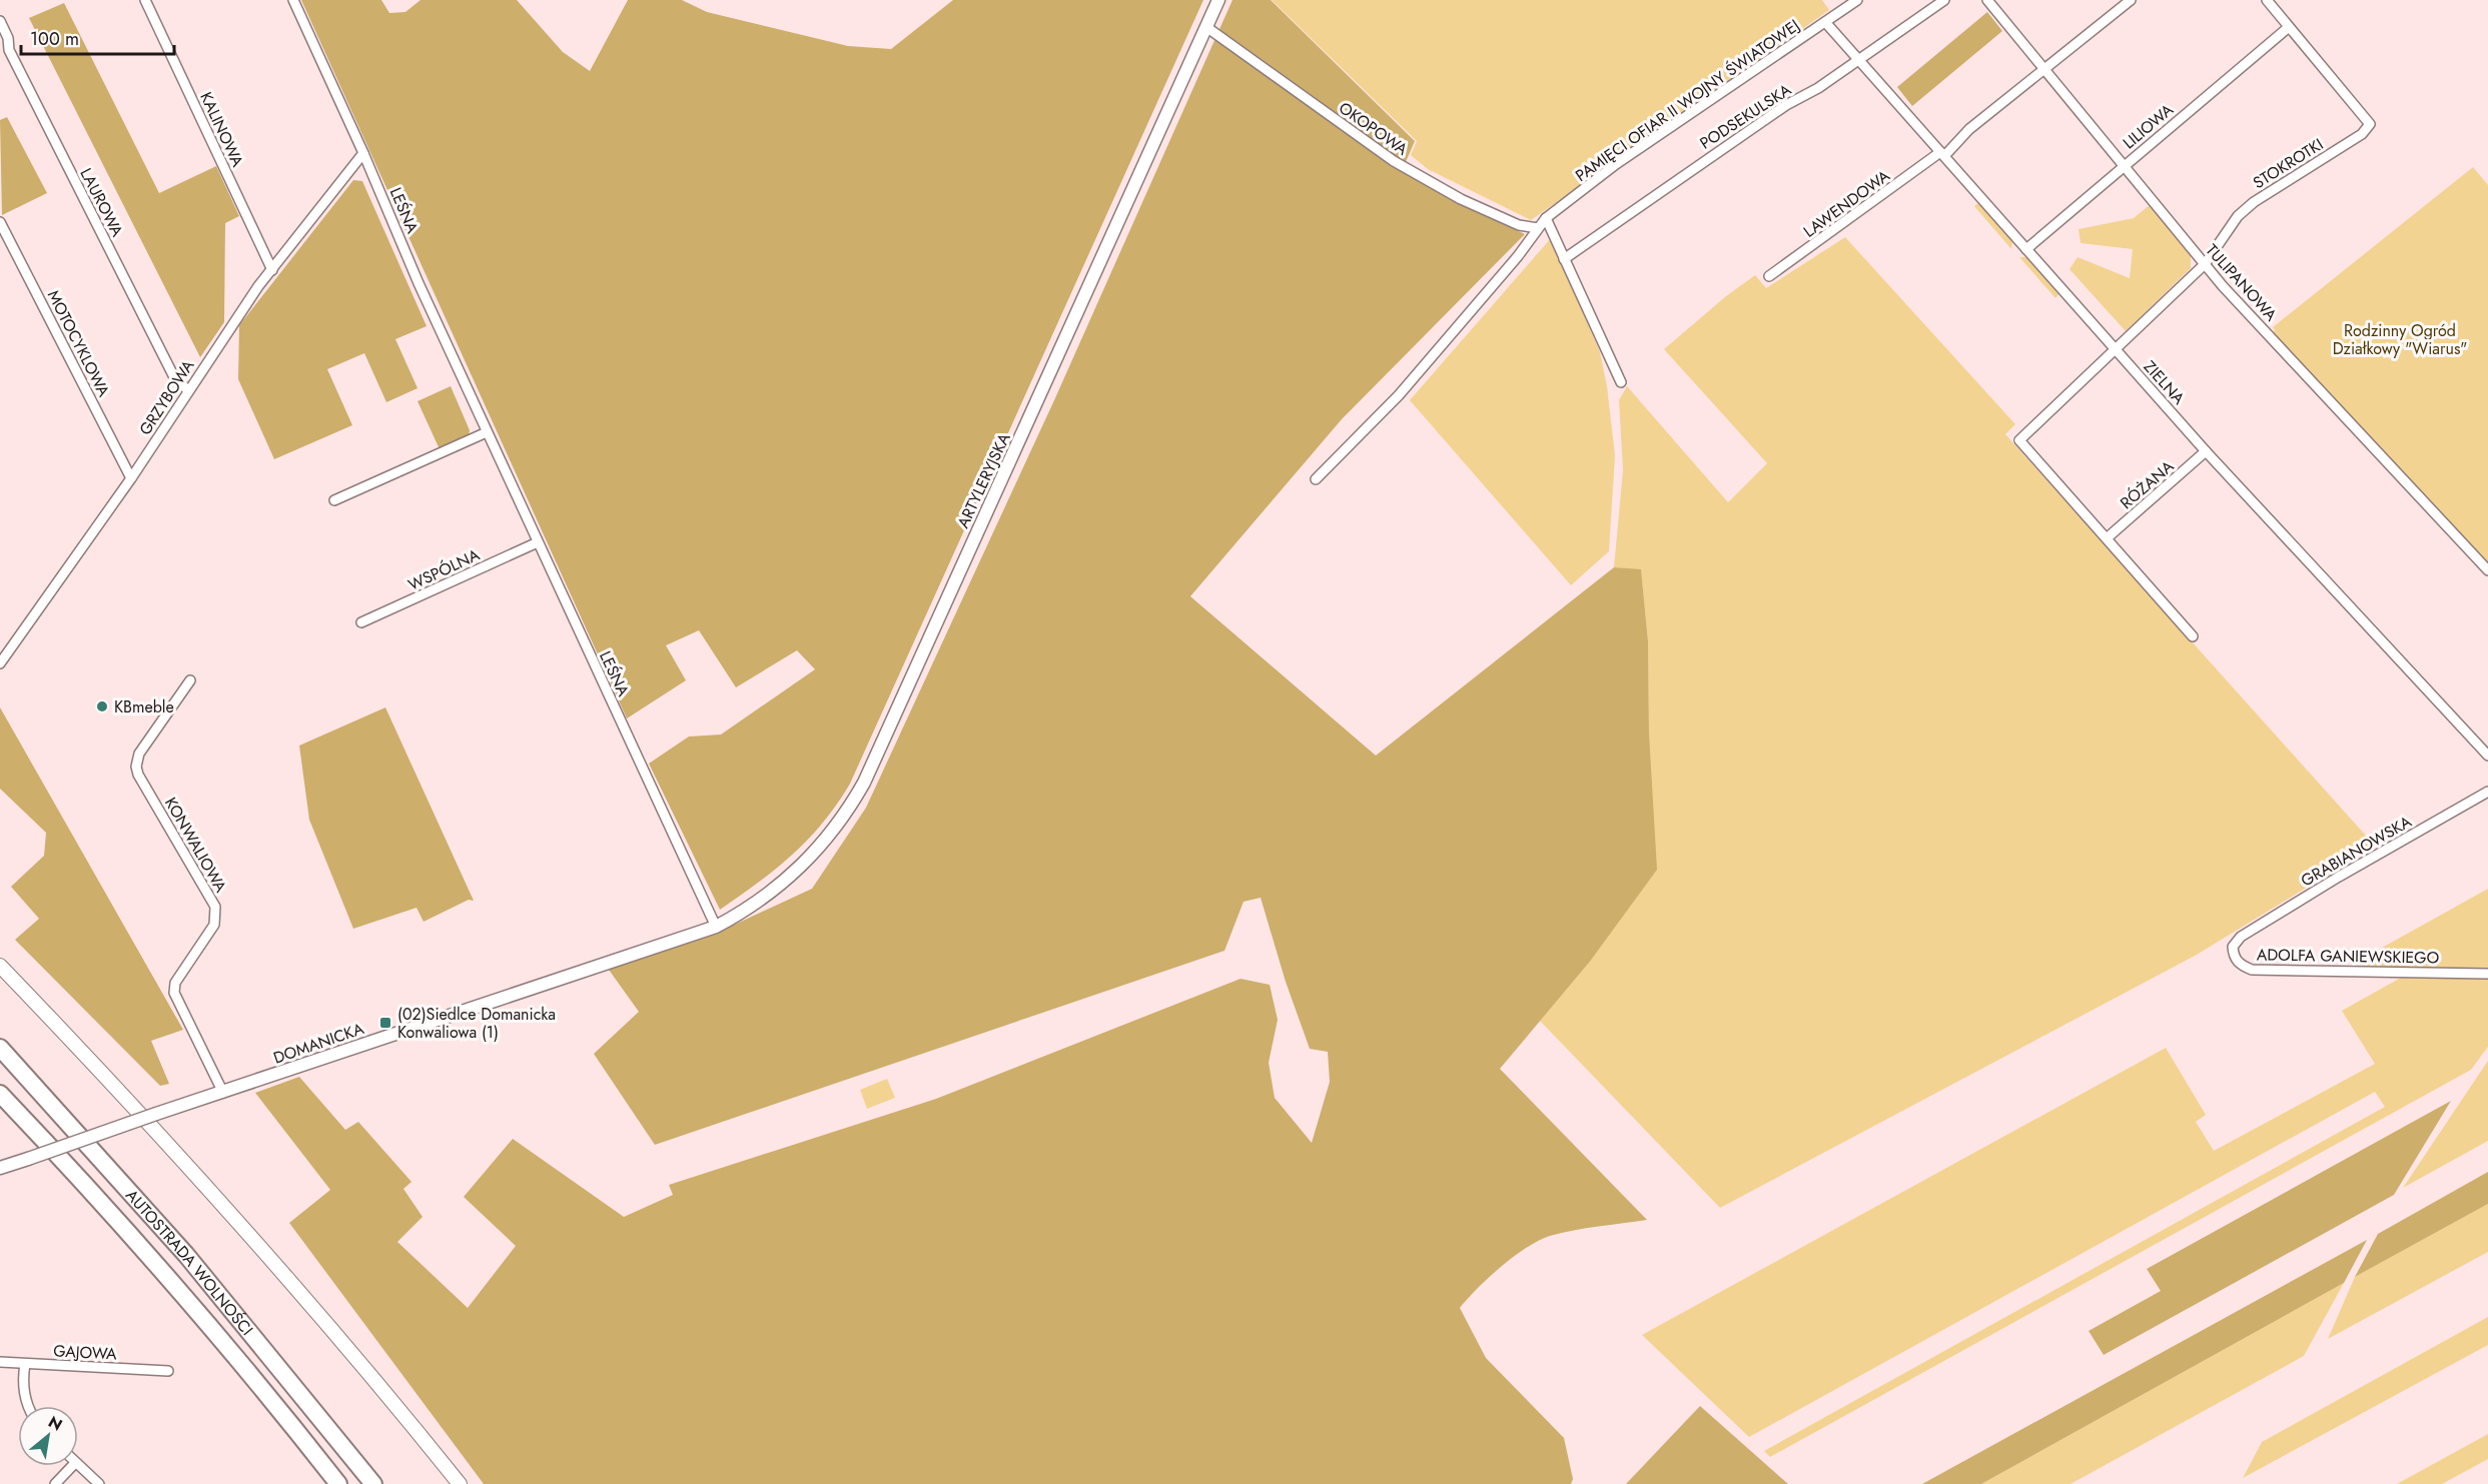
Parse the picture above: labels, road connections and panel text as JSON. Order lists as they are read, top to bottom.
{
  "streets": {
    "highway": ["AUTOSTRADA WOLNOŚCI"],
    "street": [
      "PAMIĘCI OFIAR II WOJNY ŚWIATOWEJ",
      "PODSEKULSKA",
      "LILIOWA",
      "OKOPOWA",
      "KALINOWA",
      "STOKROTKI",
      "LAUROWA",
      "LAWENDOWA",
      "LEŚNA",
      "TULIPANOWA",
      "MOTOCYKLOWA",
      "ZIELNA",
      "GRZYBOWA",
      "ARTYLERYJSKA",
      "RÓŻANA",
      "WSPÓLNA",
      "KONWALIOWA",
      "GRABIANOWSKA",
      "ADOLFA GANIEWSKIEGO",
      "DOMANICKA",
      "GAJOWA"
    ]
  },
  "crossings": [
    ["PAMIĘCI OFIAR II WOJNY ŚWIATOWEJ", "OKOPOWA"],
    ["PAMIĘCI OFIAR II WOJNY ŚWIATOWEJ", "ZIELNA"],
    ["PODSEKULSKA", "ZIELNA"],
    ["LILIOWA", "STOKROTKI"],
    ["LILIOWA", "TULIPANOWA"],
    ["LILIOWA", "ZIELNA"],
    ["OKOPOWA", "ARTYLERYJSKA"],
    ["KALINOWA", "GRZYBOWA"],
    ["STOKROTKI", "TULIPANOWA"],
    ["STOKROTKI", "ZIELNA"],
    ["STOKROTKI", "RÓŻANA"],
    ["LAUROWA", "GRZYBOWA"],
    ["LAWENDOWA", "TULIPANOWA"],
    ["LAWENDOWA", "ZIELNA"],
    ["LEŚNA", "GRZYBOWA"],
    ["LEŚNA", "ARTYLERYJSKA"],
    ["LEŚNA", "WSPÓLNA"],
    ["LEŚNA", "DOMANICKA"],
    ["MOTOCYKLOWA", "GRZYBOWA"],
    ["ZIELNA", "RÓŻANA"],
    ["ARTYLERYJSKA", "DOMANICKA"],
    ["KONWALIOWA", "DOMANICKA"],
    ["GRABIANOWSKA", "ADOLFA GANIEWSKIEGO"]
  ],
  "parks": ["Rodzinny Ogród Działkowy \"Wiarus\""],
  "places": {
    "other": ["KBmeble"],
    "transit": ["(02)Siedlce Domanicka Konwaliowa (1)"]
  },
  "scale_bar": "100 m",
  "north": "top right"
}
